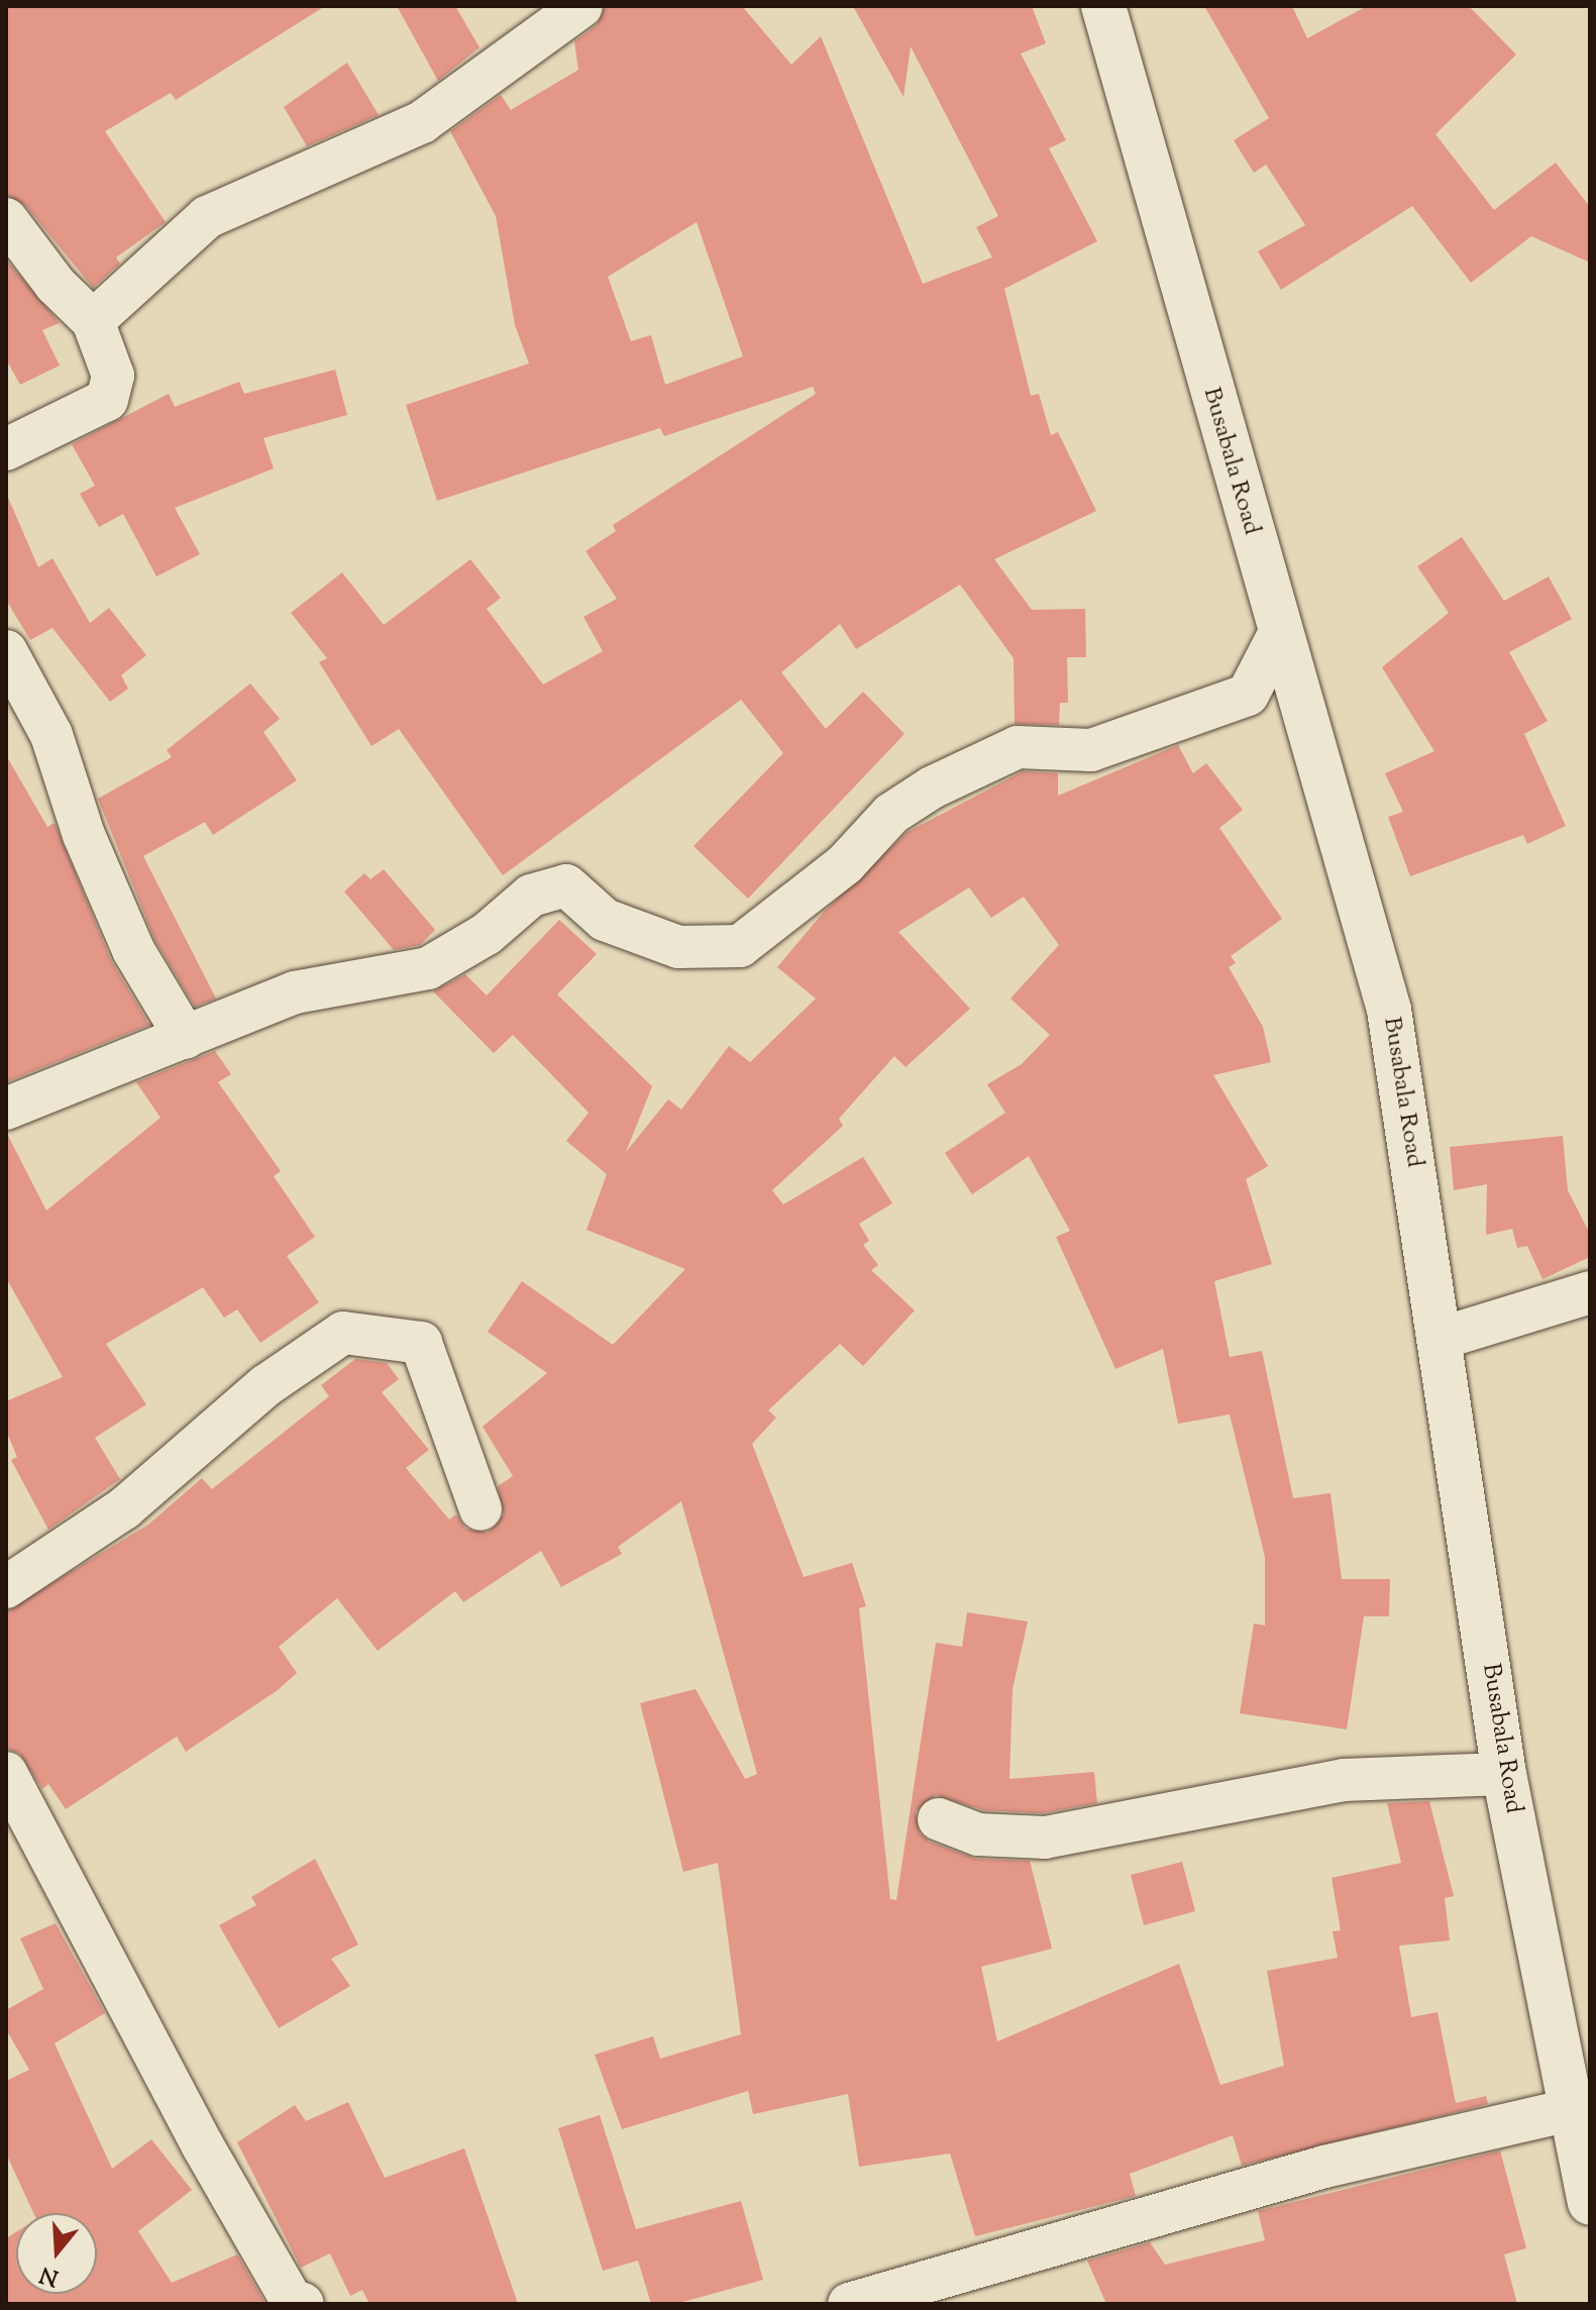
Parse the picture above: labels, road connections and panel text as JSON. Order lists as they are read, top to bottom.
{
  "streets": {
    "street": ["Busabala Road"]
  },
  "north": "bottom"
}
